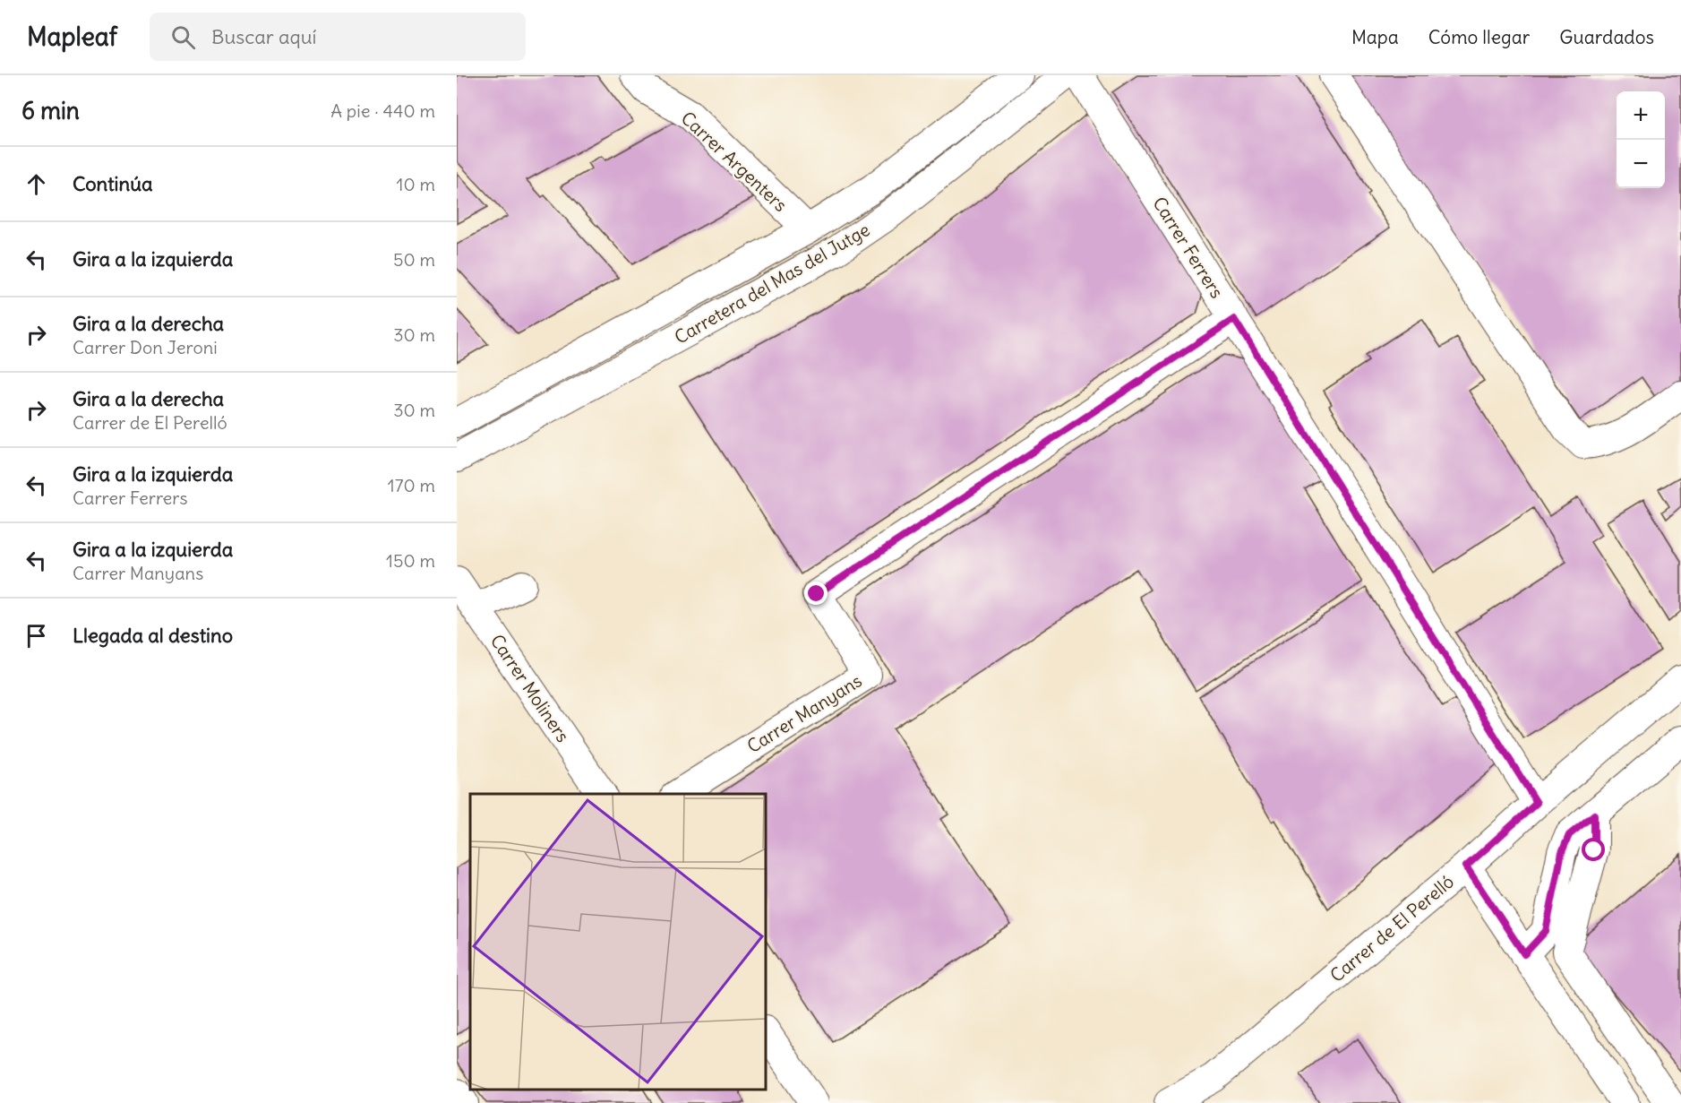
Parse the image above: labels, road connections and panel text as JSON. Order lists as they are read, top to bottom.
{
  "streets": {
    "street": [
      "Carrer Argenters",
      "Carrer Ferrers",
      "Carretera del Mas del Jutge",
      "Carrer Moliners",
      "Carrer Manyans",
      "Carrer de El Perelló"
    ]
  },
  "crossings": [
    ["Carrer Argenters", "Carretera del Mas del Jutge"],
    ["Carrer Ferrers", "Carrer Manyans"],
    ["Carrer Ferrers", "Carrer de El Perelló"]
  ],
  "page": {
    "header": "Mapleaf",
    "search": "Buscar aquí",
    "nav": ["Mapa", "Cómo llegar", "Guardados"],
    "heading": ["6 min", "A pie · 440 m"],
    "map_buttons": ["+", "−"],
    "list": [
      ["Continúa", "10 m"],
      ["Gira a la izquierda", "50 m"],
      ["Gira a la derecha", "Carrer Don Jeroni", "30 m"],
      ["Gira a la derecha", "Carrer de El Perelló", "30 m"],
      ["Gira a la izquierda", "Carrer Ferrers", "170 m"],
      ["Gira a la izquierda", "Carrer Manyans", "150 m"],
      "Llegada al destino"
    ]
  }
}
